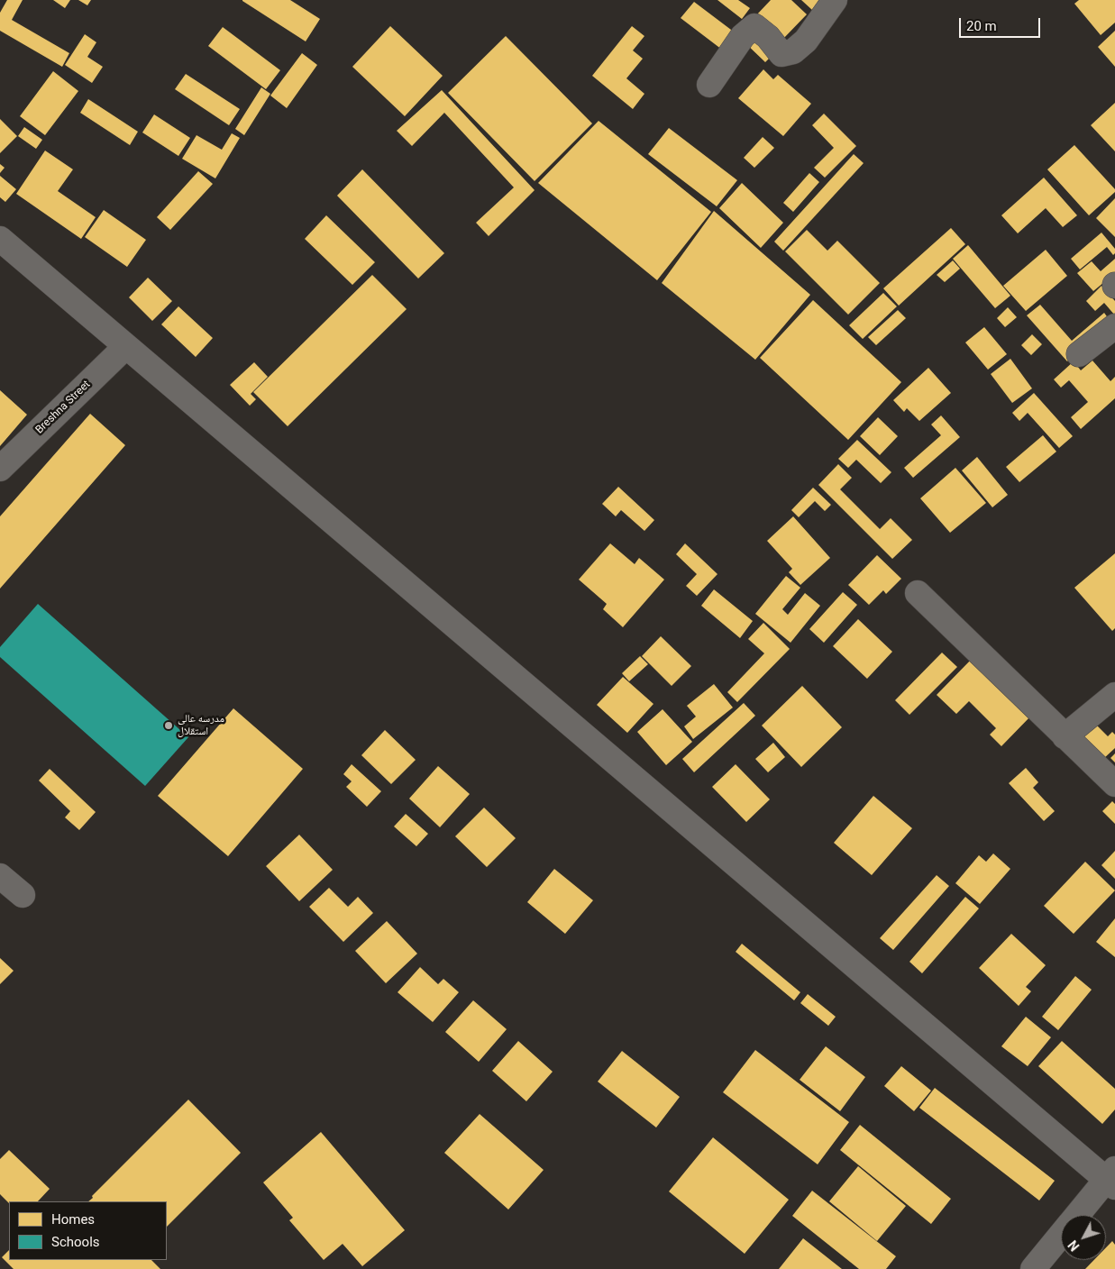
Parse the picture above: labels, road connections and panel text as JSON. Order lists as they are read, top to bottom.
{
  "streets": {
    "street": ["Breshna Street"]
  },
  "places": ["مدرسه عالی استقلال"],
  "legend": ["Homes", "Schools"],
  "scale_bar": "20 m",
  "north": "bottom left"
}
